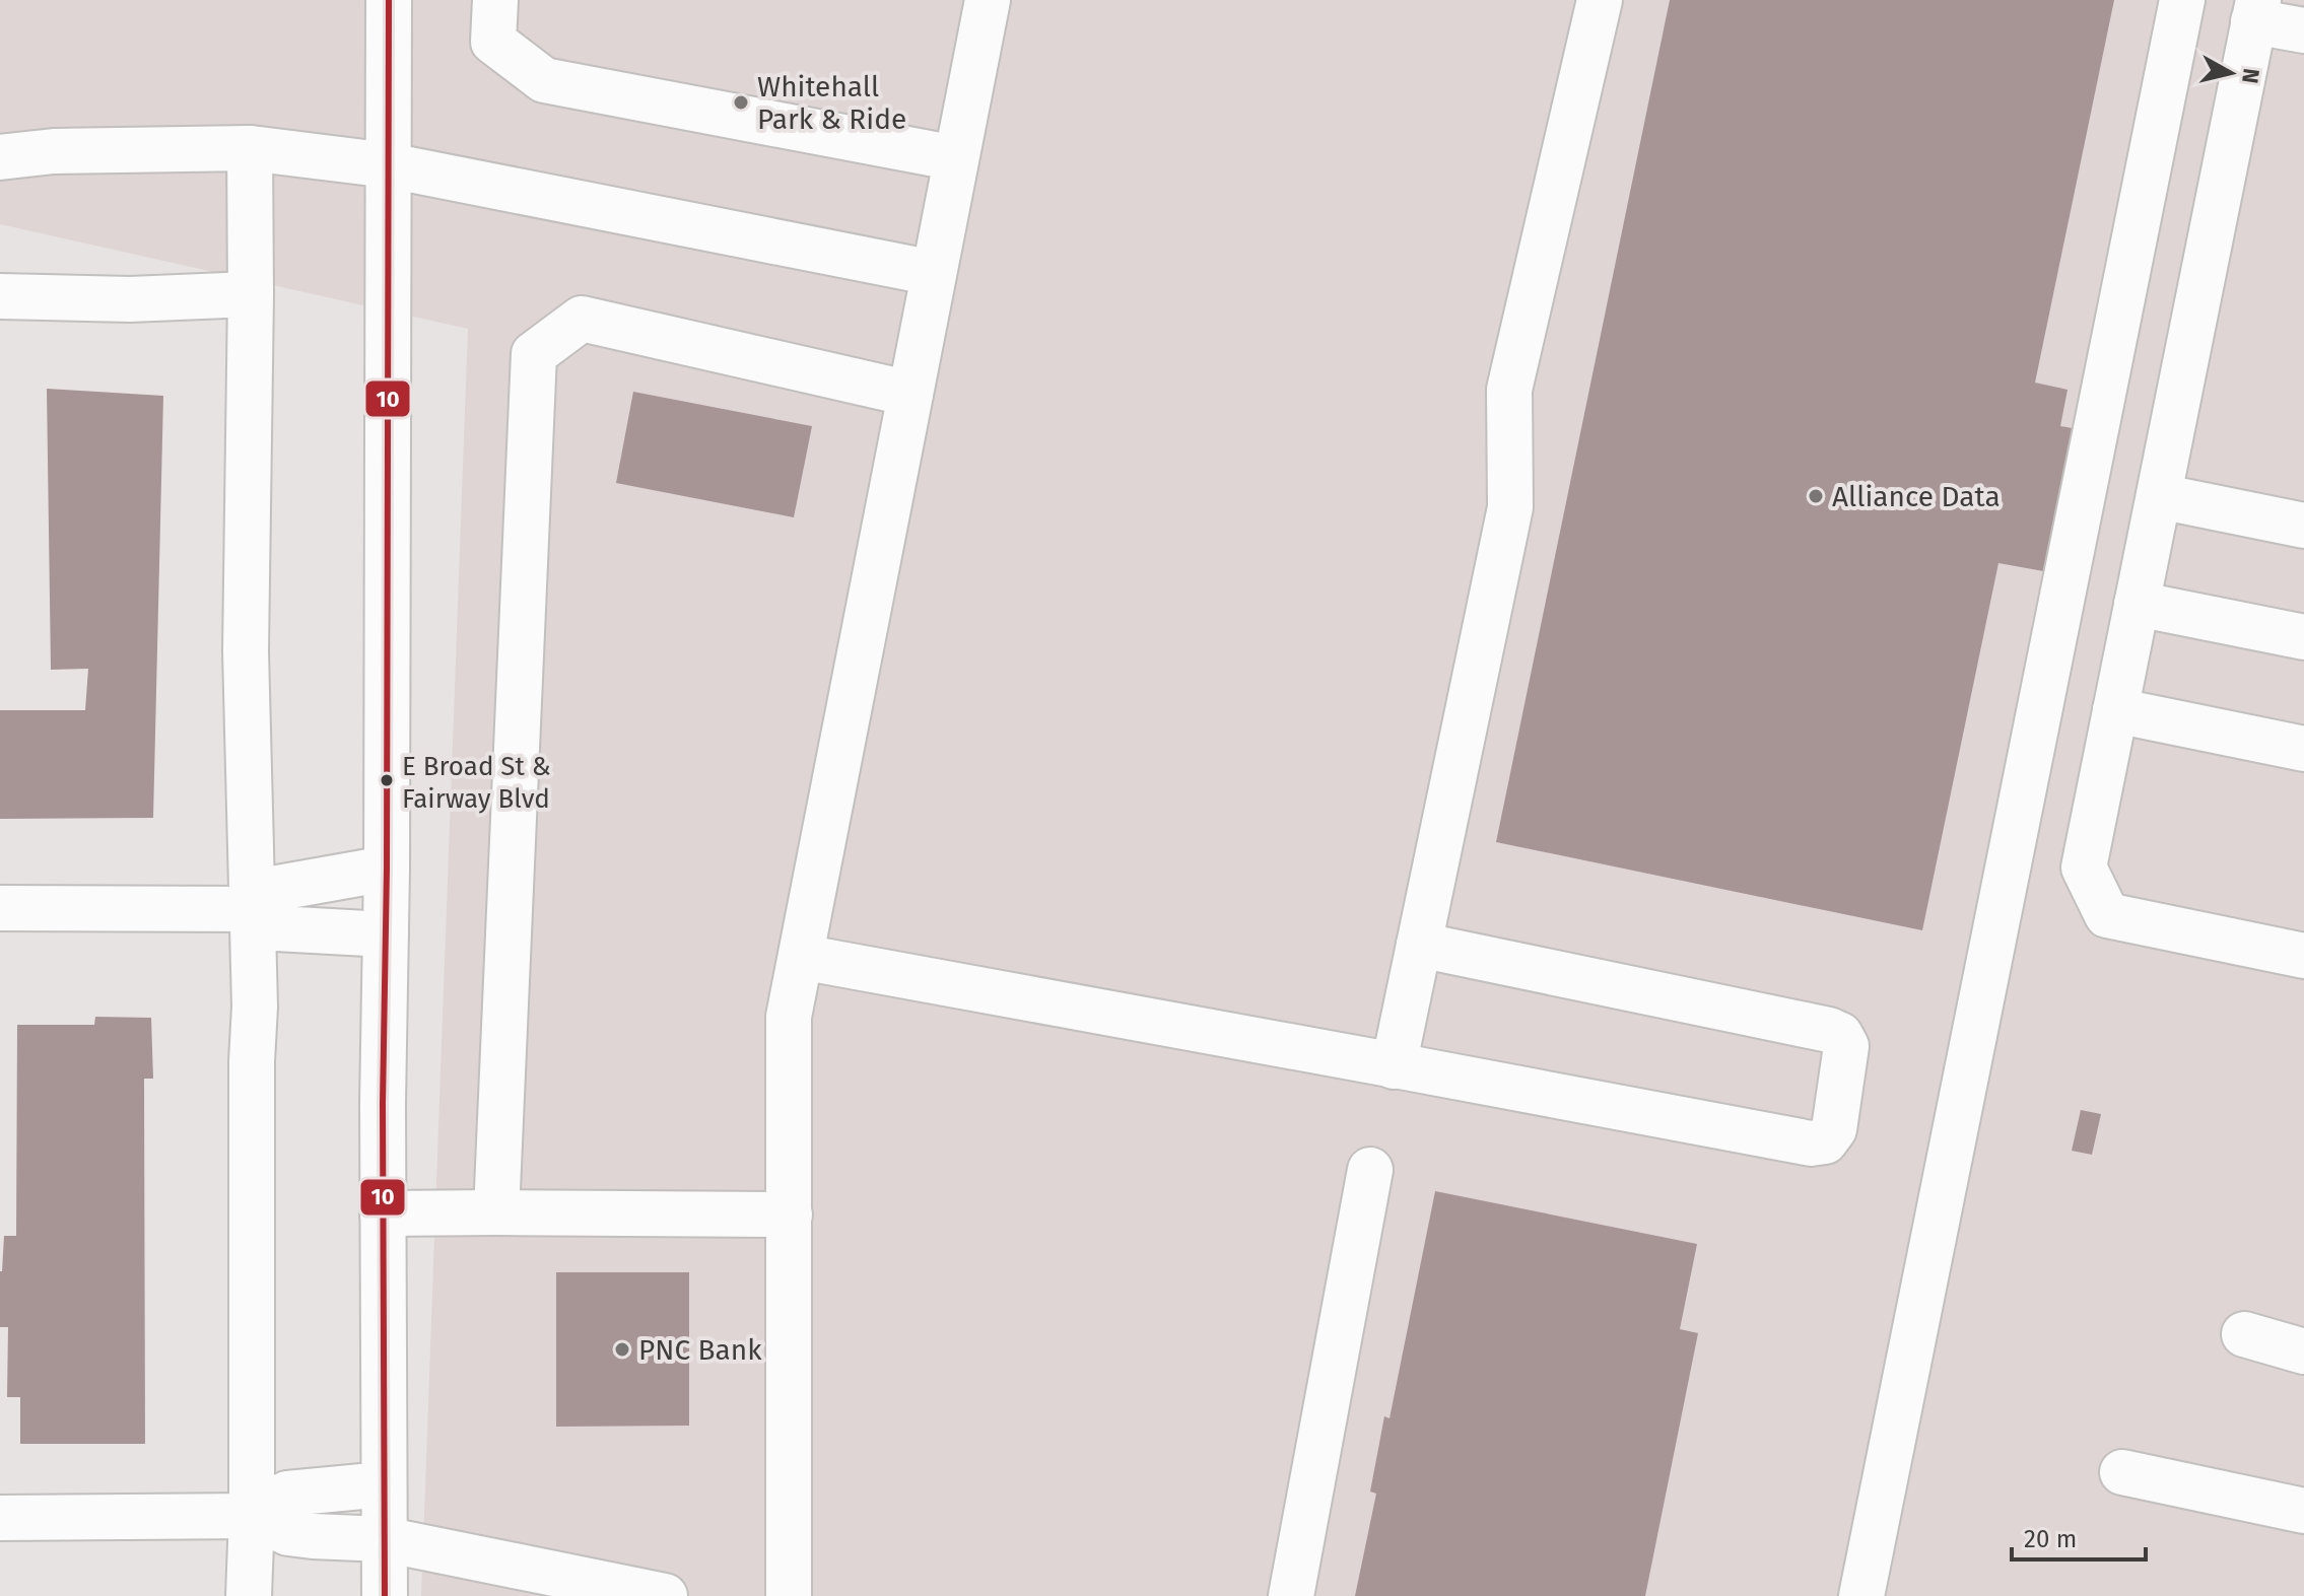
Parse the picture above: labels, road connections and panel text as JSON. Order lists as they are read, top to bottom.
{
  "places": [
    "Whitehall Park & Ride",
    "Alliance Data",
    "E Broad St & Fairway Blvd",
    "PNC Bank"
  ],
  "lines": ["transit line 10"],
  "scale_bar": "20 m",
  "north": "right"
}
